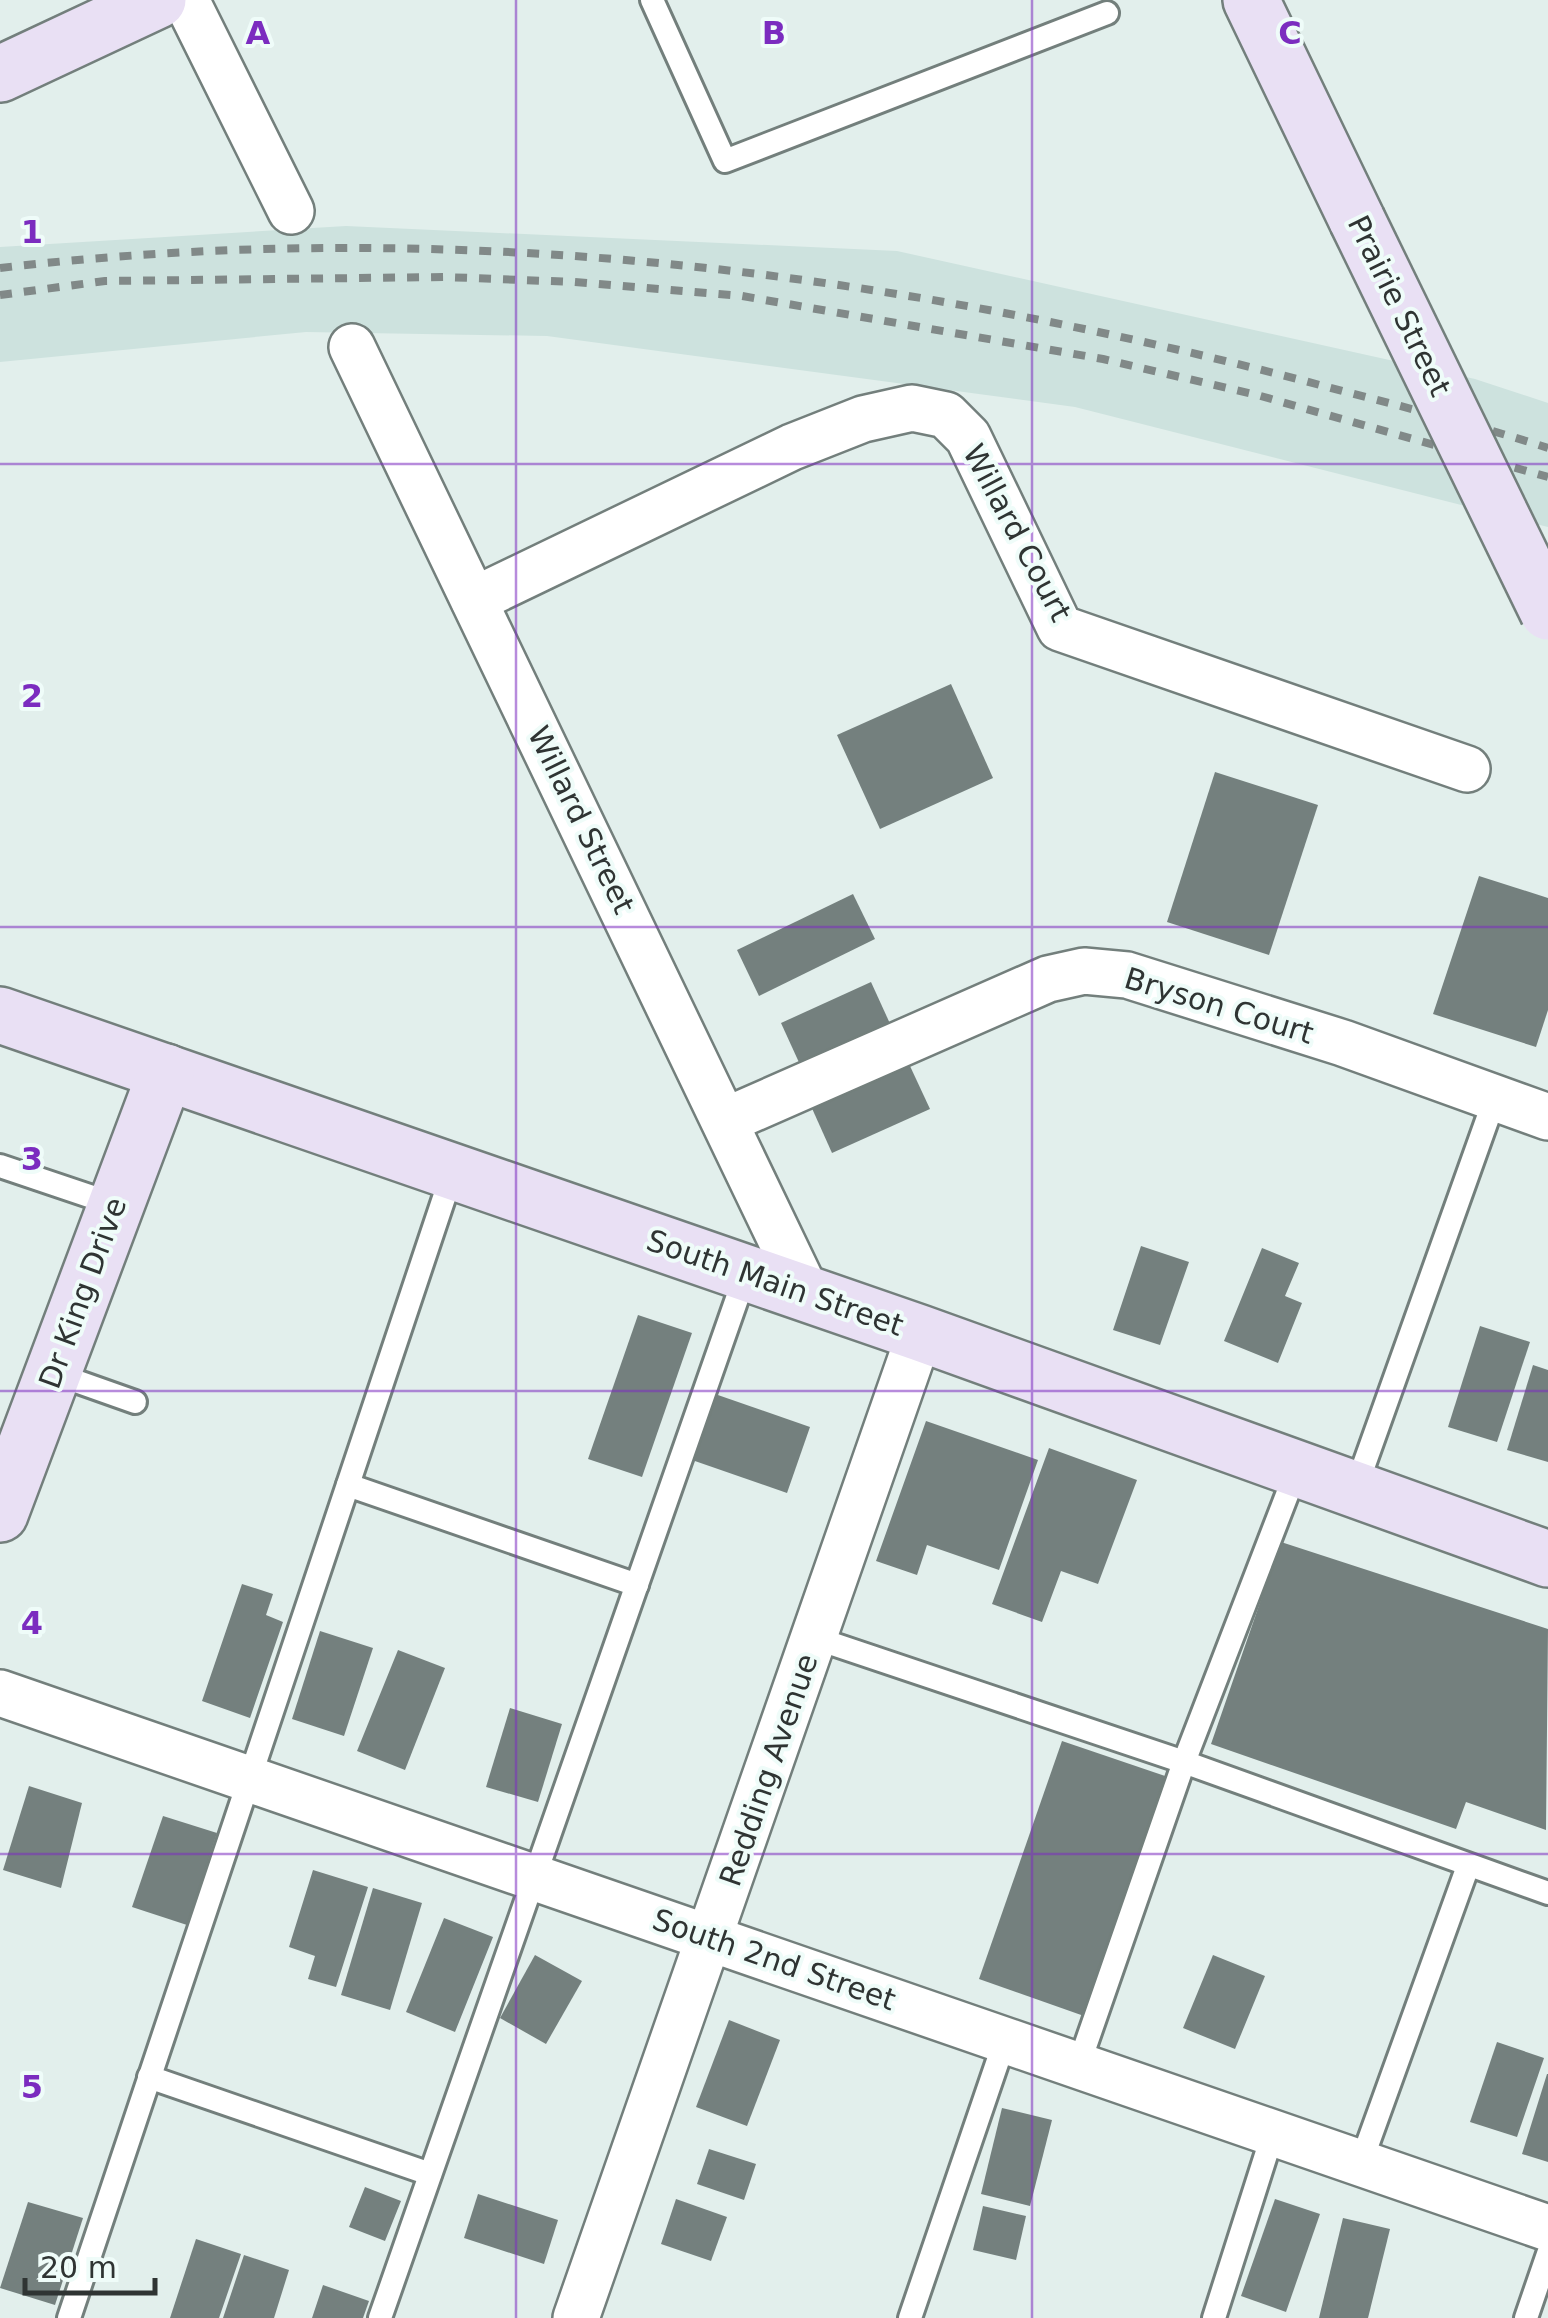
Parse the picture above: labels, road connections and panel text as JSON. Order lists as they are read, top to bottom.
{
  "streets": {
    "street": [
      "Prairie Street",
      "Willard Court",
      "Willard Street",
      "Bryson Court",
      "South Main Street",
      "Dr King Drive",
      "Redding Avenue",
      "South 2nd Street"
    ]
  },
  "crossings": [
    ["Willard Court", "Willard Street"],
    ["Willard Street", "Bryson Court"],
    ["Willard Street", "South Main Street"],
    ["South Main Street", "Dr King Drive"],
    ["South Main Street", "Redding Avenue"],
    ["Redding Avenue", "South 2nd Street"]
  ],
  "scale_bar": "20 m",
  "grid": {
    "columns": ["A", "B", "C"],
    "rows": [
      "1",
      "2",
      "3",
      "4",
      "5"
    ]
  }
}
